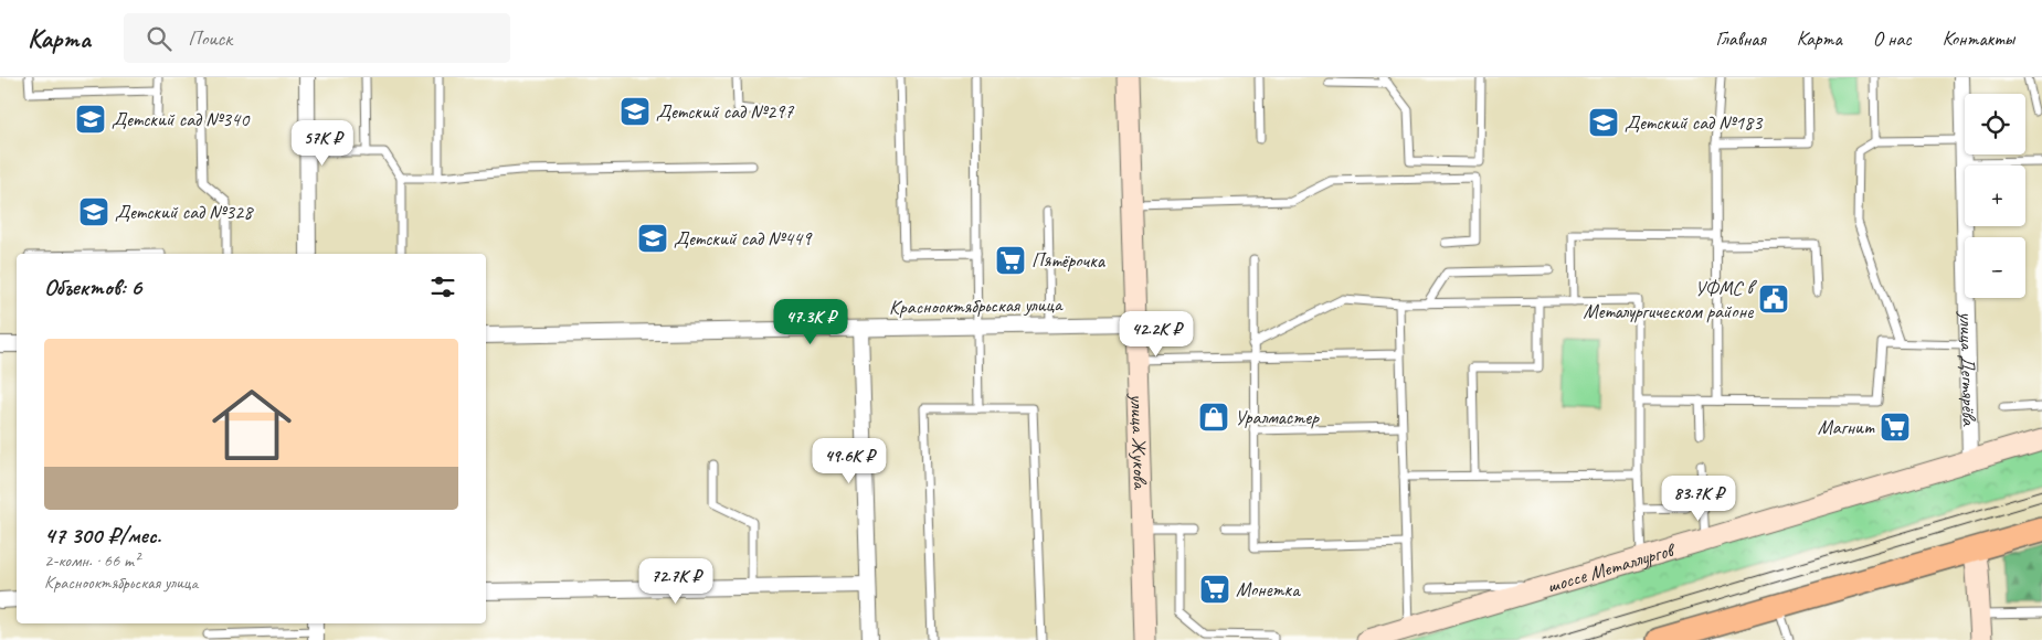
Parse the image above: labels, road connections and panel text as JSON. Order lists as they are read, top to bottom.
{
  "streets": {
    "street": [
      "Краснооктябрьская улица",
      "улица Дегтярёва",
      "улица Жукова",
      "шоссе Металлургов"
    ]
  },
  "crossings": [
    ["Краснооктябрьская улица", "улица Жукова"],
    ["улица Дегтярёва", "шоссе Металлургов"]
  ],
  "places": {
    "school or university": [
      "Детский сад №297",
      "Детский сад №340",
      "Детский сад №183",
      "Детский сад №328",
      "Детский сад №449"
    ],
    "supermarket": ["Пятёрочка", "Магнит", "Монетка"],
    "public building": ["УФМС в Металургическом районе"],
    "shop": ["Уралмастер"]
  },
  "page": {
    "header": "Карта",
    "search": "Поиск",
    "nav": [
      "Главная",
      "Карта",
      "О нас",
      "Контакты"
    ],
    "map_buttons": ["+", "−"],
    "price": [
      "57K ₽",
      "47.3K ₽",
      "42.2K ₽",
      "49.6K ₽",
      "83.7K ₽",
      "72.7K ₽"
    ],
    "heading": "Объектов: 6",
    "list": [
      {
        "name": "47 300 ₽/мес.",
        "note": "2-комн. · 66 m² · Краснооктябрьская улица"
      }
    ]
  }
}
